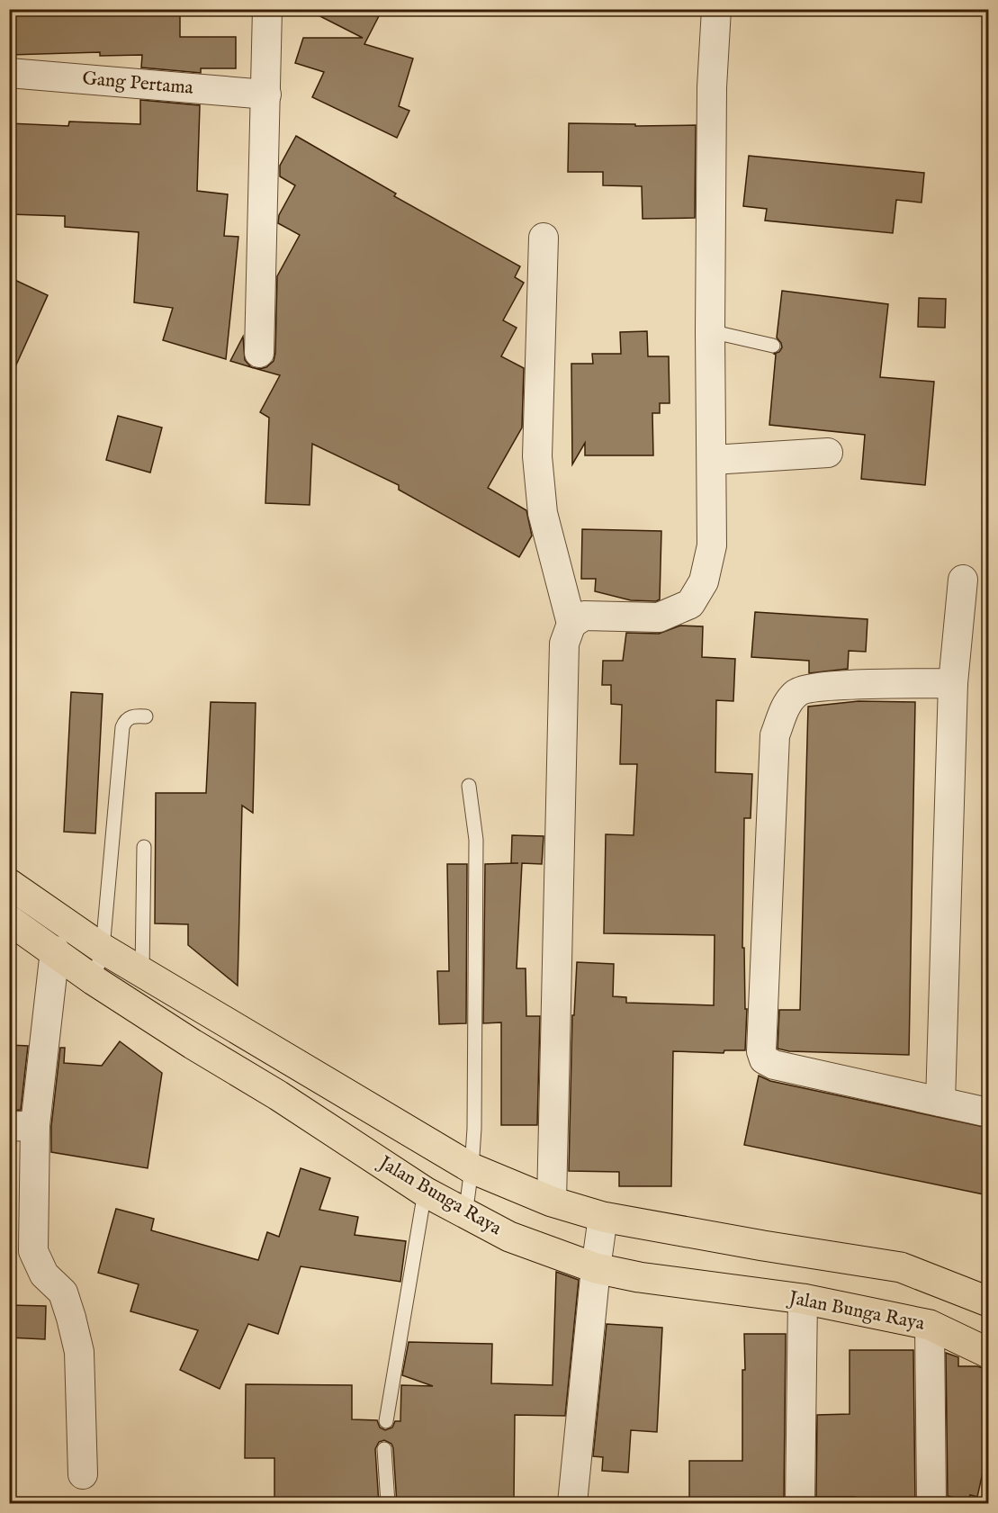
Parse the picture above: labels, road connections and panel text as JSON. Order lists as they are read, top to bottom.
{
  "streets": {
    "main road": ["Jalan Bunga Raya"],
    "street": ["Gang Pertama"]
  }
}
